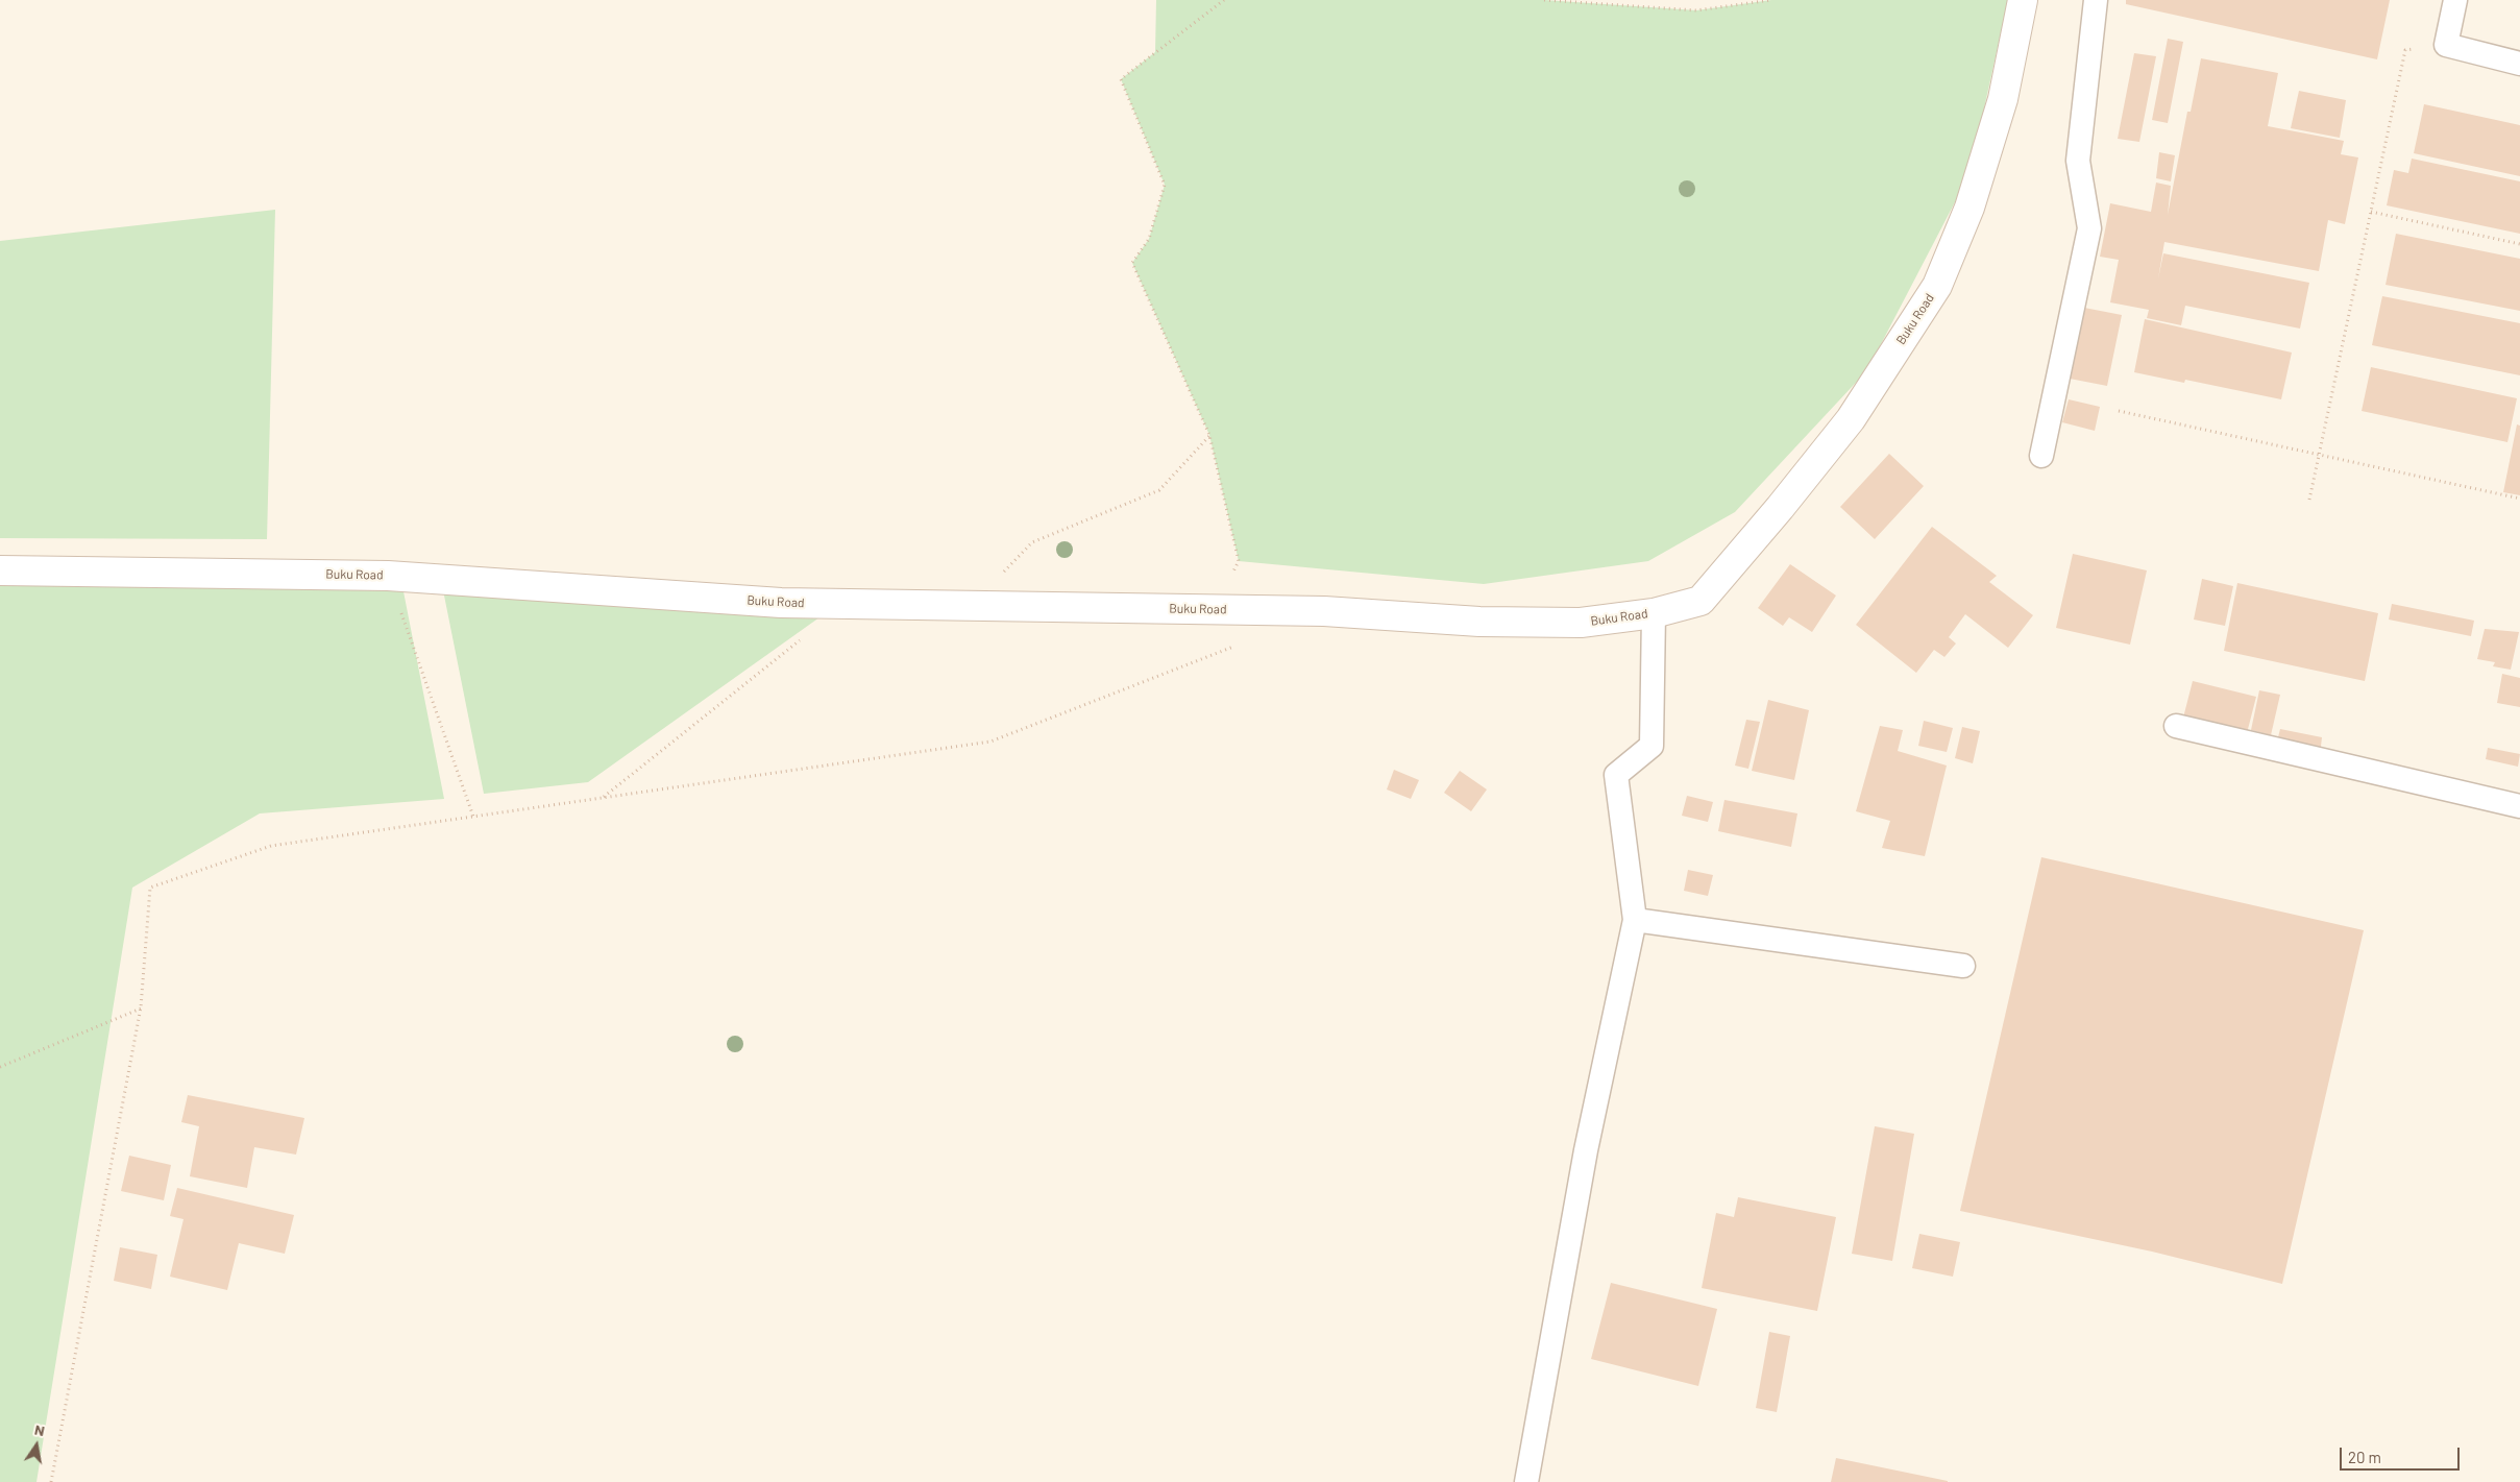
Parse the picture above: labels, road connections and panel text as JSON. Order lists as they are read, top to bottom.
{
  "streets": {
    "street": ["Buku Road"]
  },
  "scale_bar": "20 m",
  "north": "top"
}
